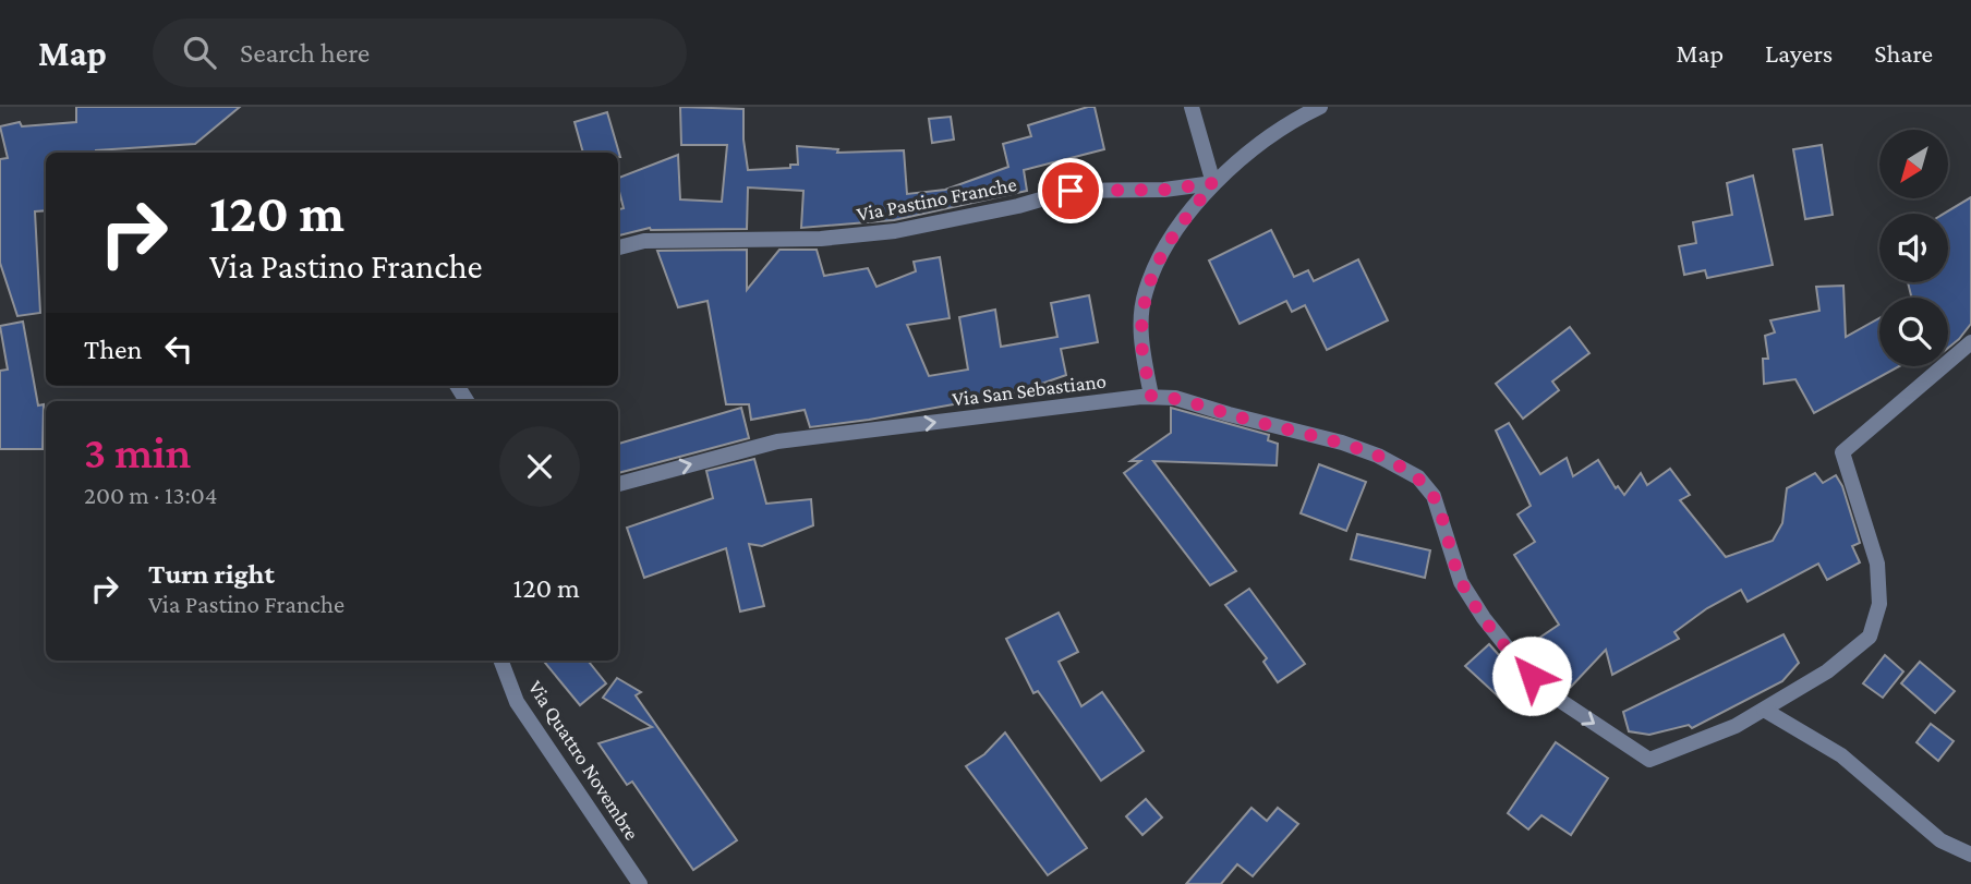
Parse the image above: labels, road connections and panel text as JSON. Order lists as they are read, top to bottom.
{
  "streets": {
    "street": ["Via Pastino Franche", "Via San Sebastiano", "Via Quattro Novembre"]
  },
  "one_way": ["Via San Sebastiano"],
  "north": "bottom left",
  "page": {
    "header": "Map",
    "search": "Search here",
    "nav": ["Map", "Layers", "Share"],
    "turn": ["120 m", "Via Pastino Franche"],
    "then": "Then",
    "heading": ["3 min", "200 m · 13:04"],
    "list": [
      {
        "name": "Turn right",
        "note": "Via Pastino Franche",
        "value": "120 m"
      }
    ]
  }
}
